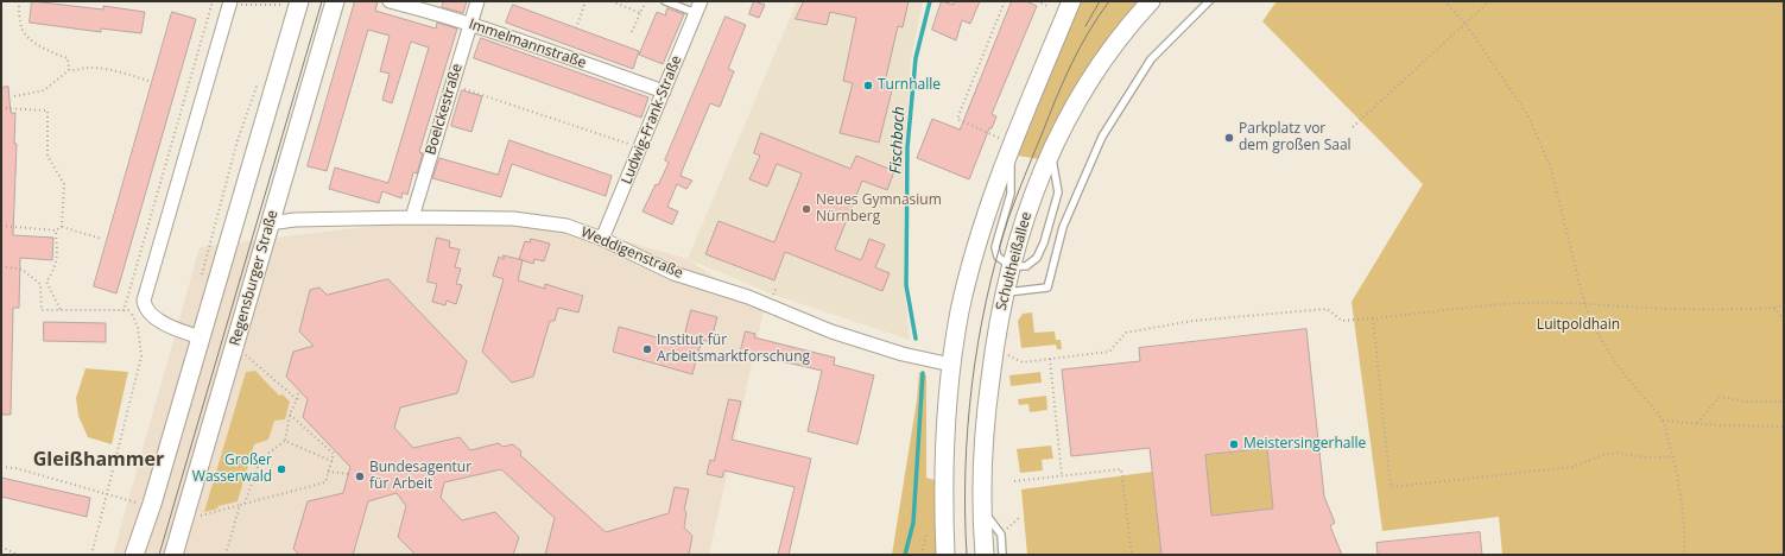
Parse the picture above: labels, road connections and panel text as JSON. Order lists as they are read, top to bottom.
{
  "streets": {
    "main road": ["Schultheißallee", "Regensburger Straße"],
    "street": [
      "Immelmannstraße",
      "Boelckestraße",
      "Ludwig-Frank-Straße",
      "Weddigenstraße"
    ]
  },
  "crossings": [
    ["Immelmannstraße", "Boelckestraße"],
    ["Immelmannstraße", "Ludwig-Frank-Straße"],
    ["Boelckestraße", "Weddigenstraße"],
    ["Ludwig-Frank-Straße", "Weddigenstraße"],
    ["Weddigenstraße", "Regensburger Straße"]
  ],
  "districts": ["Gleißhammer"],
  "water": ["Fischbach"],
  "parks": ["Luitpoldhain"],
  "places": [
    "Turnhalle",
    "Parkplatz vor dem großen Saal",
    "Neues Gymnasium Nürnberg",
    "Institut für Arbeitsmarktforschung",
    "Meistersingerhalle",
    "Großer Wasserwald",
    "Bundesagentur für Arbeit"
  ]
}
